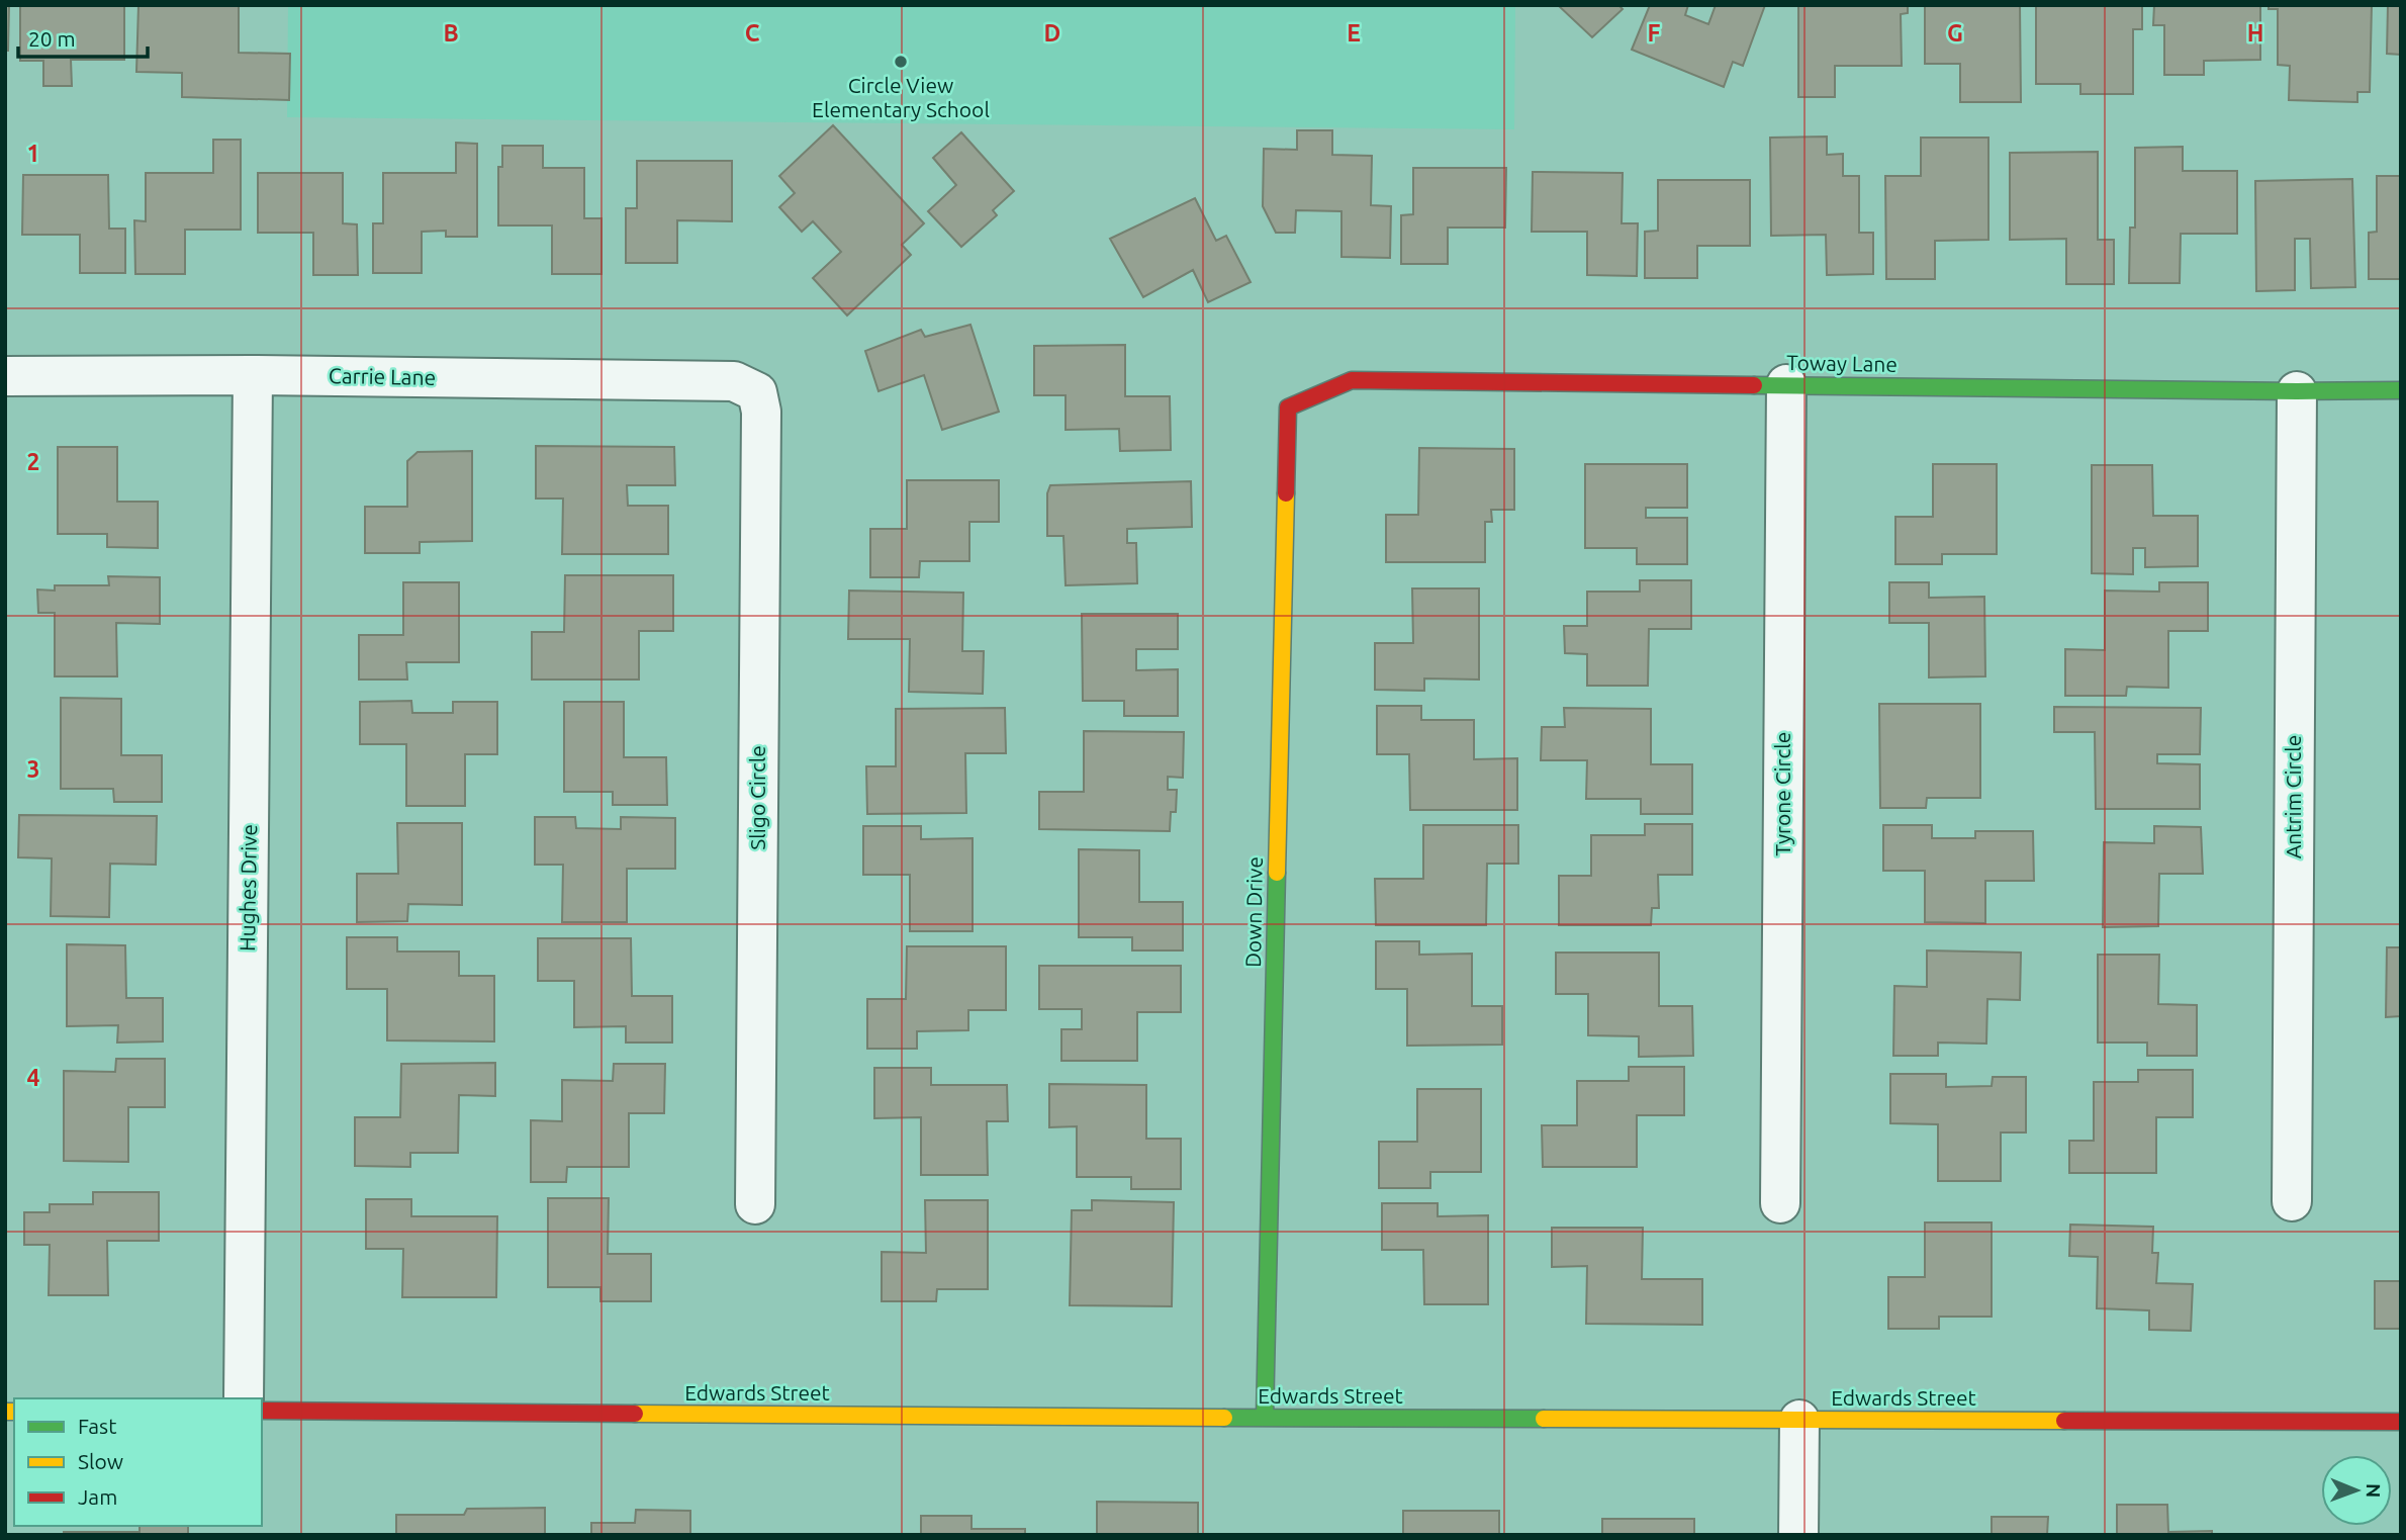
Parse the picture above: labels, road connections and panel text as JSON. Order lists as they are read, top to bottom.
{
  "streets": {
    "street": [
      "Toway Lane",
      "Carrie Lane",
      "Tyrone Circle",
      "Antrim Circle",
      "Sligo Circle",
      "Hughes Drive",
      "Down Drive",
      "Edwards Street"
    ]
  },
  "crossings": [
    ["Toway Lane", "Tyrone Circle"],
    ["Toway Lane", "Antrim Circle"],
    ["Toway Lane", "Down Drive"],
    ["Carrie Lane", "Sligo Circle"],
    ["Carrie Lane", "Hughes Drive"],
    ["Down Drive", "Edwards Street"]
  ],
  "places": ["Circle View Elementary School"],
  "legend": ["Fast", "Slow", "Jam"],
  "scale_bar": "20 m",
  "north": "right",
  "grid": {
    "columns": [
      "B",
      "C",
      "D",
      "E",
      "F",
      "G",
      "H"
    ],
    "rows": [
      "1",
      "2",
      "3",
      "4"
    ]
  }
}
